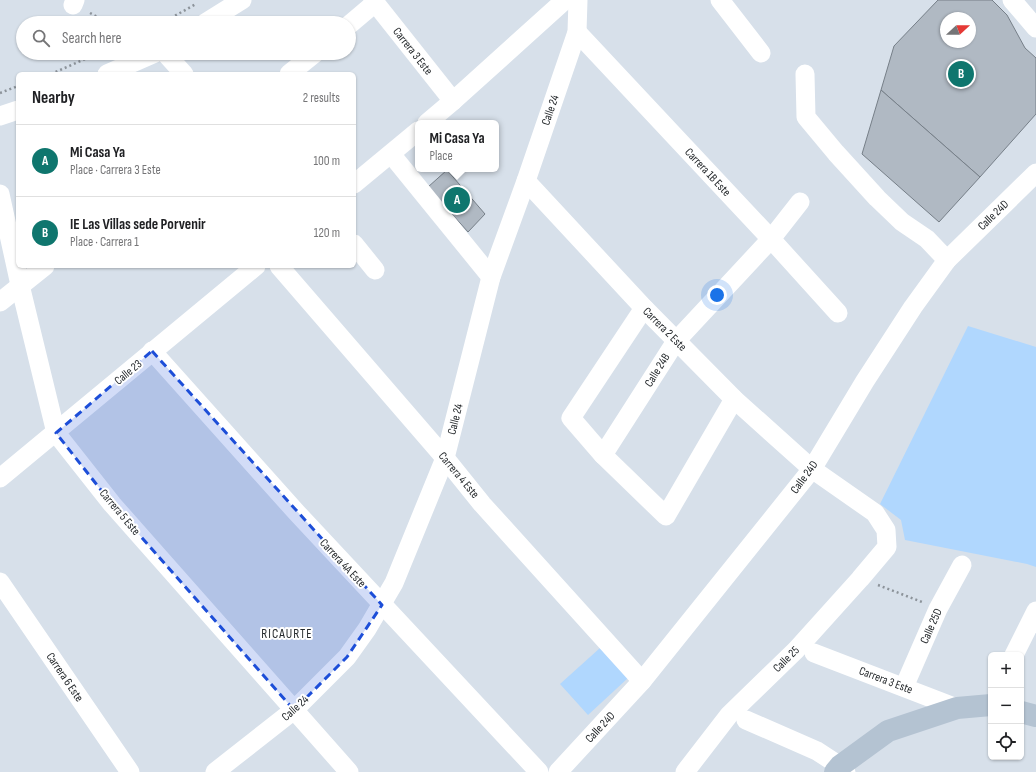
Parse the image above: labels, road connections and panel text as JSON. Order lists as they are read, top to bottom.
{
  "streets": {
    "main road": ["Carrera 3 Este"],
    "street": [
      "Calle 24",
      "Carrera 1B Este",
      "Calle 24D",
      "Carrera 2 Este",
      "Calle 24B",
      "Calle 23",
      "Carrera 4 Este",
      "Carrera 5 Este",
      "Carrera 4A Este",
      "Calle 25D",
      "Calle 25",
      "Carrera 6 Este"
    ]
  },
  "crossings": [
    ["Carrera 3 Este", "Calle 25D"],
    ["Calle 24", "Carrera 1B Este"],
    ["Calle 24", "Carrera 2 Este"],
    ["Calle 24", "Carrera 4 Este"],
    ["Calle 24", "Carrera 5 Este"],
    ["Calle 24", "Carrera 4A Este"],
    ["Carrera 1B Este", "Calle 24B"],
    ["Calle 24D", "Carrera 2 Este"],
    ["Calle 24D", "Carrera 4 Este"],
    ["Calle 24D", "Calle 25"],
    ["Carrera 2 Este", "Calle 24B"],
    ["Carrera 2 Este", "Calle 25"],
    ["Calle 23", "Carrera 5 Este"],
    ["Calle 23", "Carrera 4A Este"]
  ],
  "districts": ["RICAURTE"],
  "north": "right",
  "page": {
    "search": "Search here",
    "pins": ["B", "A"],
    "heading": ["Nearby", "2 results"],
    "popup": ["Mi Casa Ya", "Place"],
    "list": [
      {
        "mark": "A",
        "name": "Mi Casa Ya",
        "note": "Place · Carrera 3 Este",
        "value": "100 m"
      },
      {
        "mark": "B",
        "name": "IE Las Villas sede Porvenir",
        "note": "Place · Carrera 1",
        "value": "120 m"
      }
    ],
    "map_buttons": ["+", "−"]
  }
}
